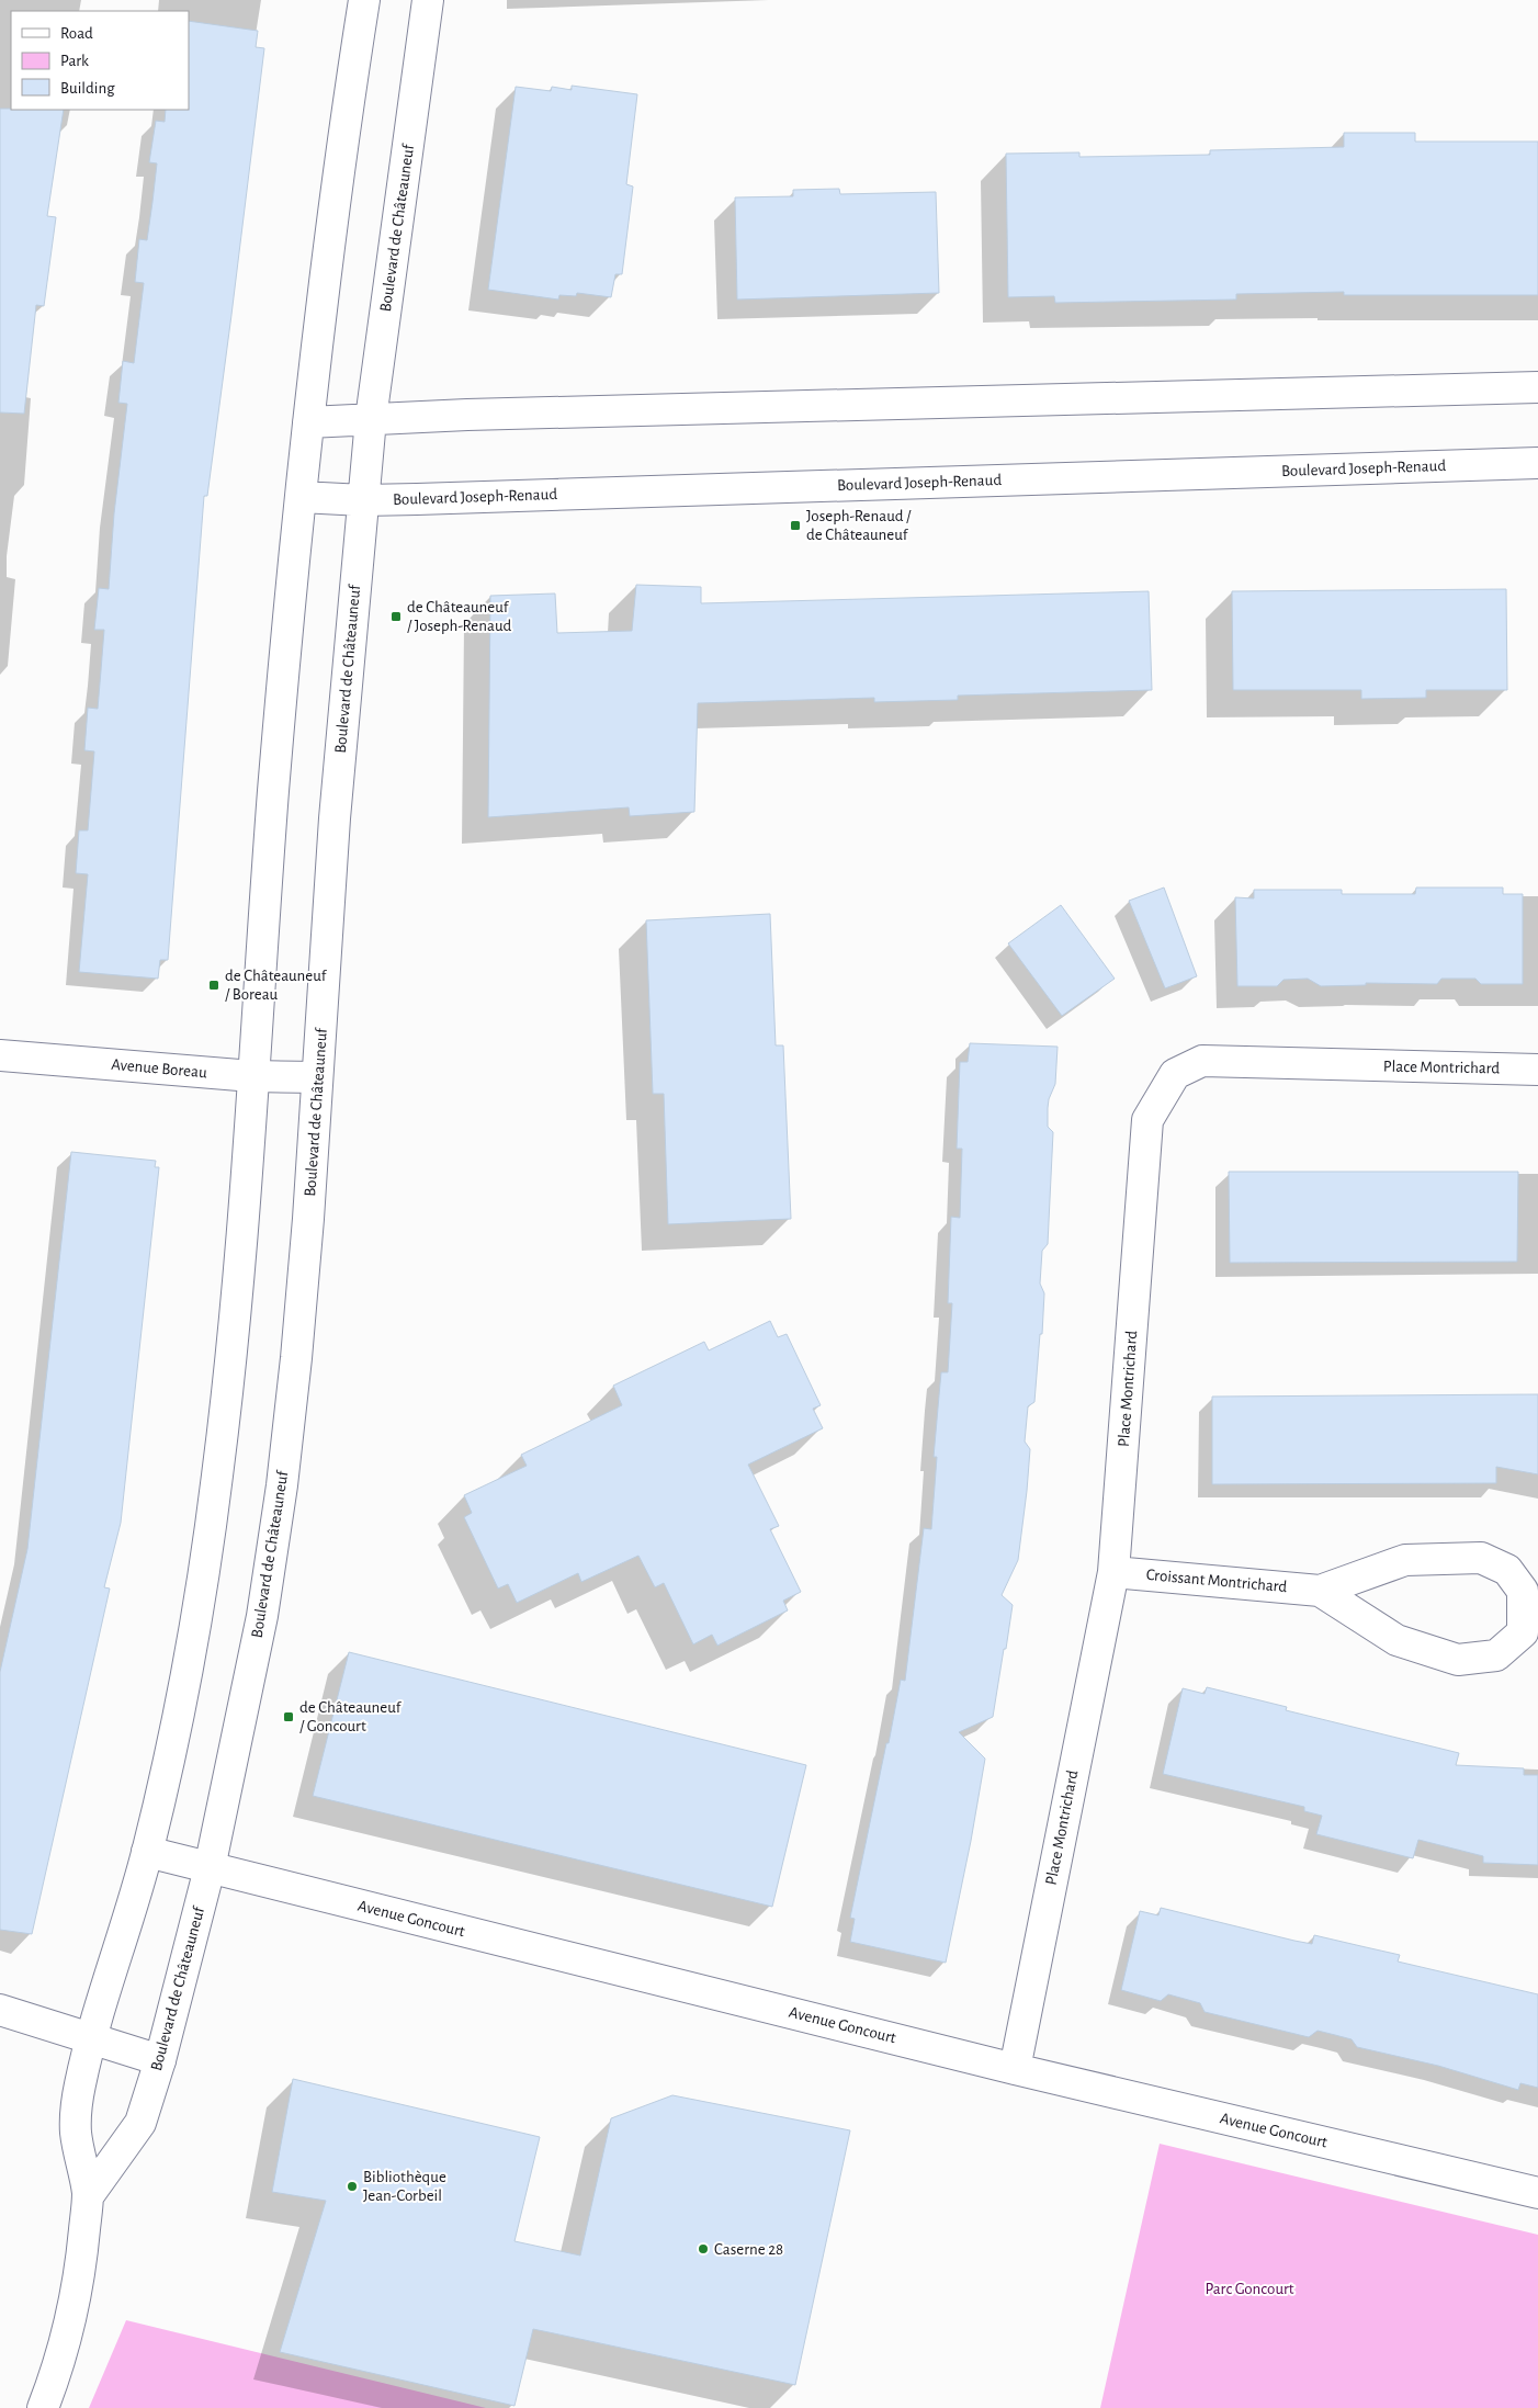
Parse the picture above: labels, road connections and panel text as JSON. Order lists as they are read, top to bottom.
{
  "streets": {
    "street": [
      "Boulevard de Châteauneuf",
      "Boulevard Joseph-Renaud",
      "Place Montrichard",
      "Avenue Boreau",
      "Croissant Montrichard",
      "Avenue Goncourt"
    ]
  },
  "crossings": [
    ["Boulevard de Châteauneuf", "Boulevard Joseph-Renaud"],
    ["Boulevard de Châteauneuf", "Avenue Boreau"],
    ["Boulevard de Châteauneuf", "Avenue Goncourt"],
    ["Place Montrichard", "Croissant Montrichard"],
    ["Place Montrichard", "Avenue Goncourt"]
  ],
  "parks": ["Parc Goncourt"],
  "places": {
    "transit": [
      "Joseph-Renaud / de Châteauneuf",
      "de Châteauneuf / Joseph-Renaud",
      "de Châteauneuf / Boreau",
      "de Châteauneuf / Goncourt"
    ],
    "other": ["Bibliothèque Jean-Corbeil", "Caserne 28"]
  },
  "legend": ["Road", "Park", "Building"]
}
